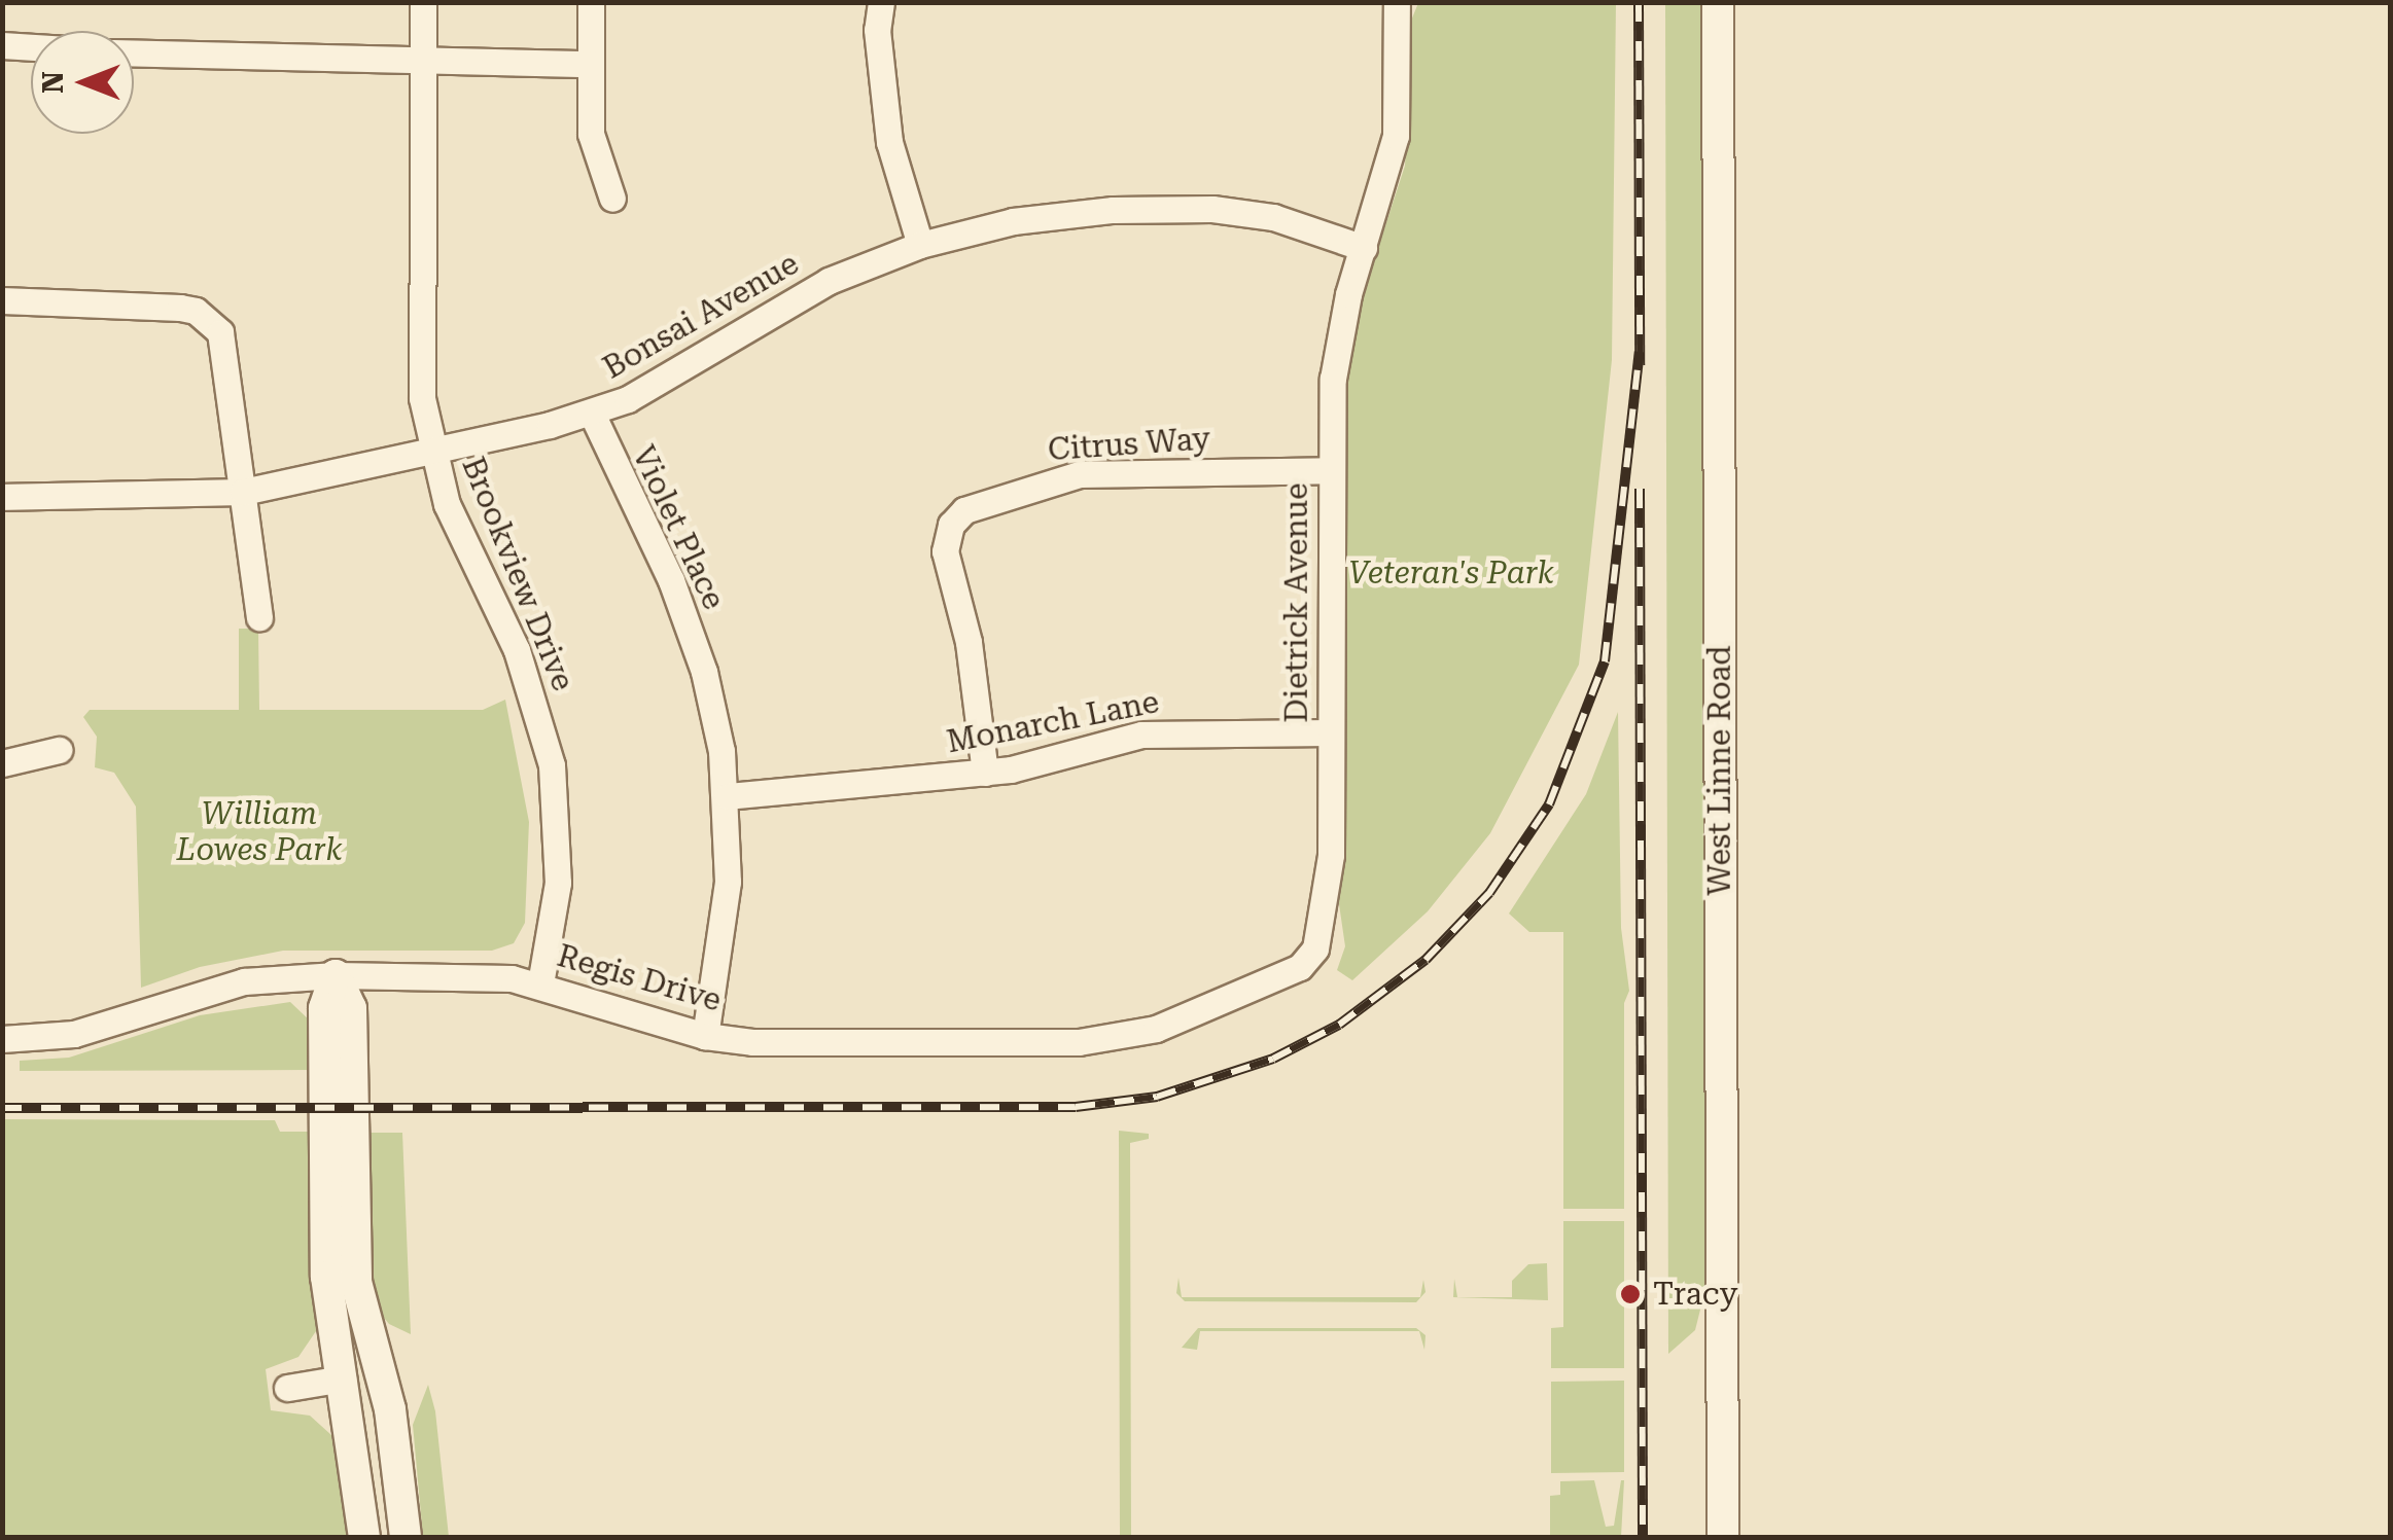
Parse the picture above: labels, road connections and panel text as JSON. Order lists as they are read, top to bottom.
{
  "streets": {
    "street": [
      "Bonsai Avenue",
      "Citrus Way",
      "Violet Place",
      "Brookview Drive",
      "Dietrick Avenue",
      "Monarch Lane",
      "West Linne Road",
      "Regis Drive"
    ]
  },
  "crossings": [
    ["Bonsai Avenue", "Violet Place"],
    ["Bonsai Avenue", "Brookview Drive"],
    ["Bonsai Avenue", "Dietrick Avenue"],
    ["Citrus Way", "Dietrick Avenue"],
    ["Citrus Way", "Monarch Lane"],
    ["Violet Place", "Monarch Lane"],
    ["Violet Place", "Regis Drive"],
    ["Brookview Drive", "Regis Drive"],
    ["Dietrick Avenue", "Monarch Lane"],
    ["Dietrick Avenue", "Regis Drive"]
  ],
  "parks": ["Veteran's Park", "William Lowes Park"],
  "places": ["Tracy"],
  "north": "left"
}
